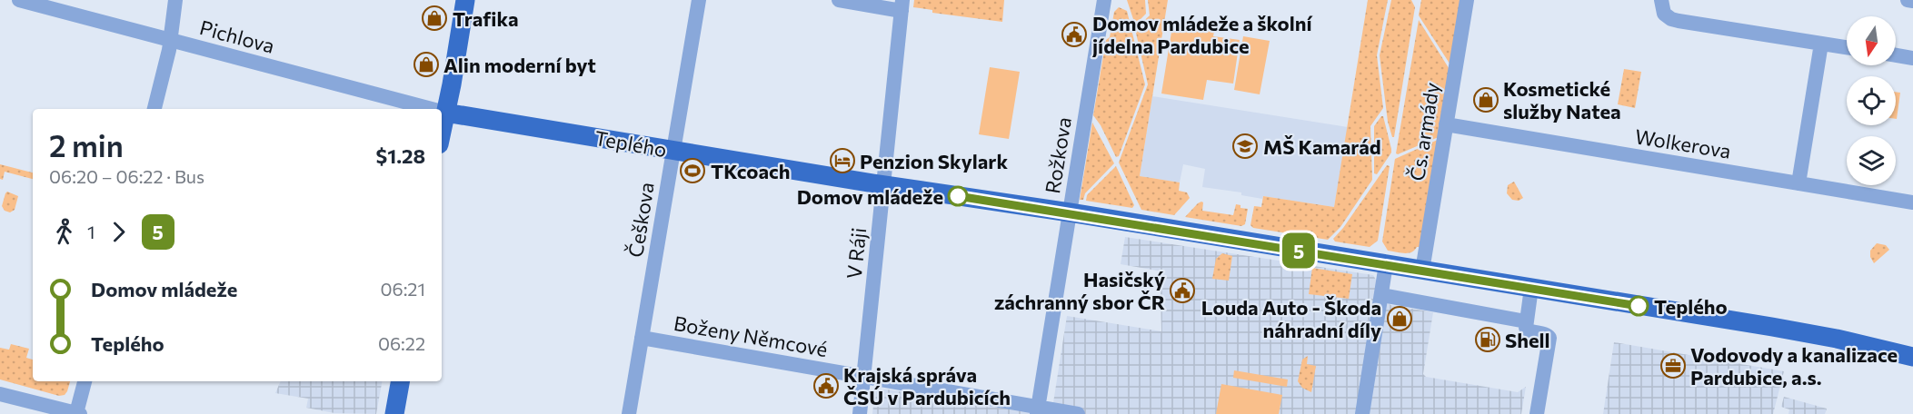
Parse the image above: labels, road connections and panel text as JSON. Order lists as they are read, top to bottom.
{
  "streets": {
    "main road": ["Teplého"],
    "street": [
      "Pichlova",
      "Čs. armády",
      "Wolkerova",
      "Rožkova",
      "Češkova",
      "V Ráji",
      "Boženy Němcové"
    ]
  },
  "crossings": [
    ["Pichlova", "Teplého"],
    ["Čs. armády", "Teplého"],
    ["Čs. armády", "Wolkerova"],
    ["Teplého", "Rožkova"],
    ["Teplého", "Češkova"],
    ["Teplého", "V Ráji"],
    ["Rožkova", "Boženy Němcové"],
    ["Češkova", "Boženy Němcové"],
    ["V Ráji", "Boženy Němcové"]
  ],
  "places": {
    "shop": [
      "Trafika",
      "Alin moderní byt",
      "Kosmetické služby Natea",
      "Louda Auto - Škoda náhradní díly"
    ],
    "public building": ["Domov mládeže a školní jídelna Pardubice", "Hasičský záchranný sbor ČR", "Krajská správa ČSÚ v Pardubicích"],
    "school or university": ["MŠ Kamarád"],
    "hotel": ["Penzion Skylark"],
    "sports": ["TKcoach"],
    "other": ["Domov mládeže", "Teplého"],
    "fuel station": ["Shell"],
    "office": ["Vodovody a kanalizace Pardubice, a.s."]
  },
  "lines": ["bus line 5"],
  "north": "bottom",
  "page": {
    "on_map": "5",
    "heading": ["2 min", "06:20 – 06:22 · Bus", "$1.28"],
    "legs": ["1", "5"],
    "list": [
      {
        "name": "Domov mládeže",
        "value": "06:21"
      },
      {
        "name": "Teplého",
        "value": "06:22"
      }
    ]
  }
}
